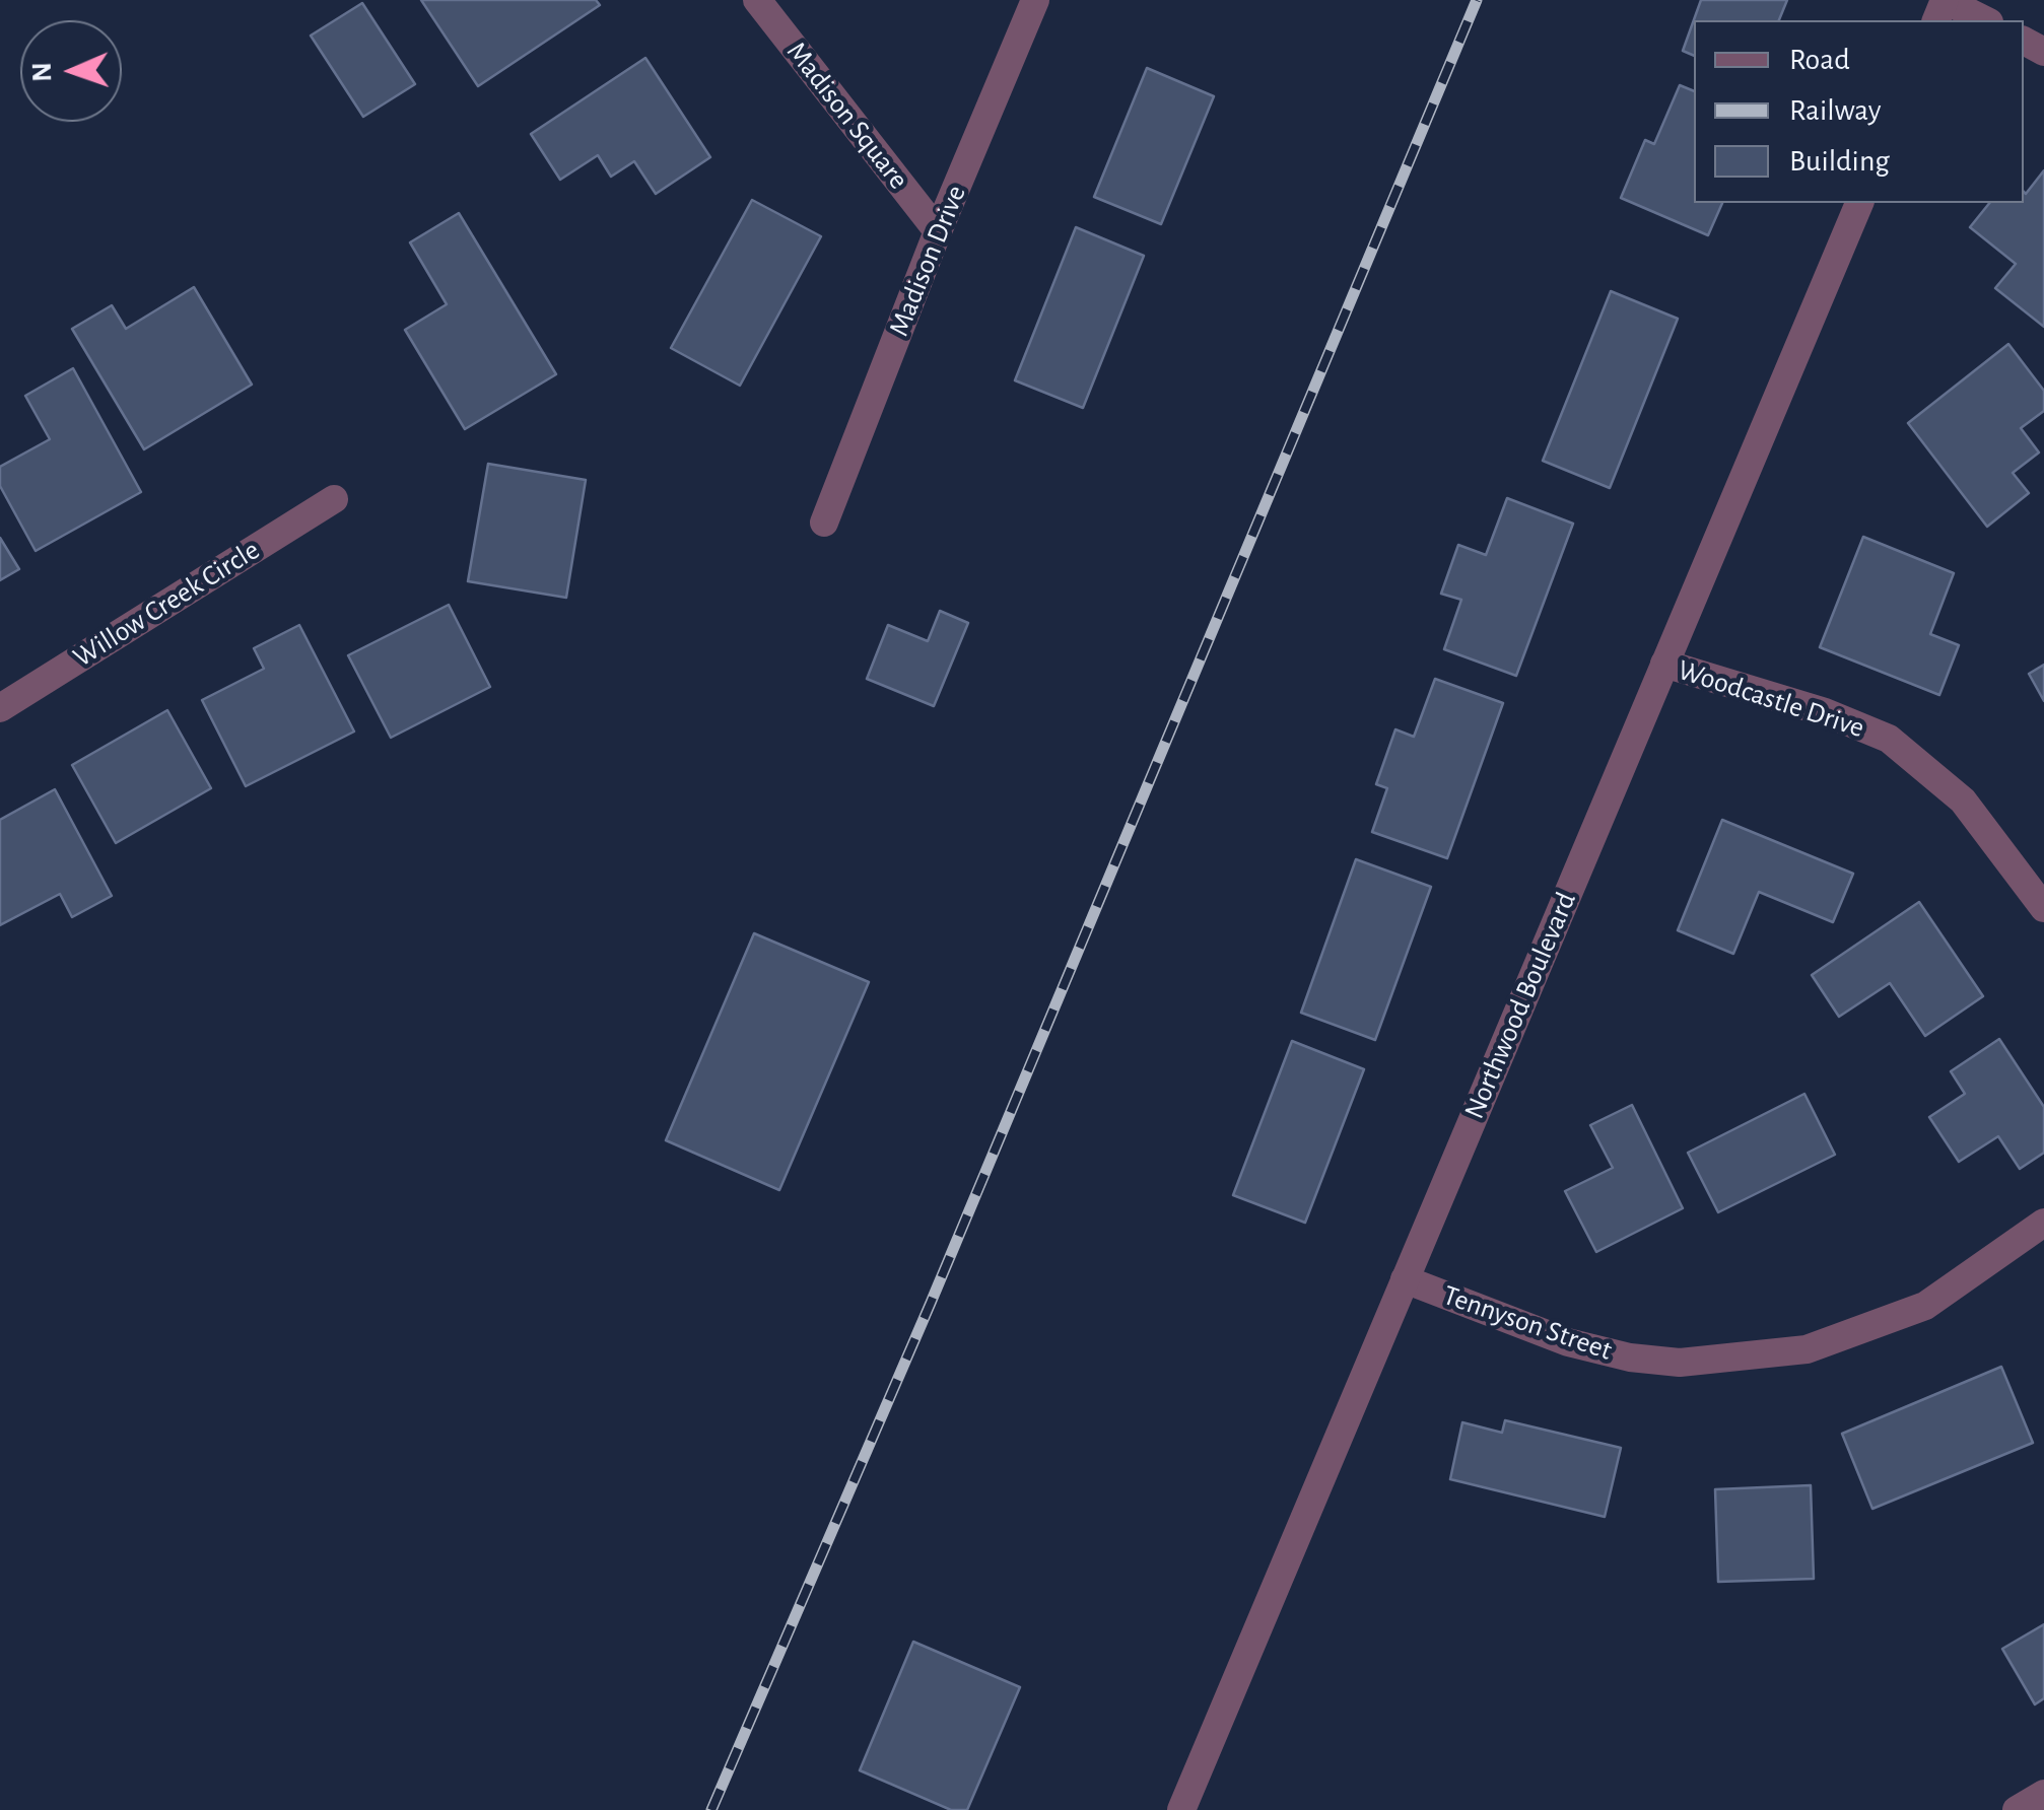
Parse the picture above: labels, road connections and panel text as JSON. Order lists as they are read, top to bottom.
{
  "streets": {
    "street": [
      "Madison Square",
      "Madison Drive",
      "Willow Creek Circle",
      "Woodcastle Drive",
      "Northwood Boulevard",
      "Tennyson Street"
    ]
  },
  "crossings": [
    ["Madison Square", "Madison Drive"],
    ["Woodcastle Drive", "Northwood Boulevard"],
    ["Northwood Boulevard", "Tennyson Street"]
  ],
  "legend": ["Road", "Railway", "Building"],
  "north": "left"
}
